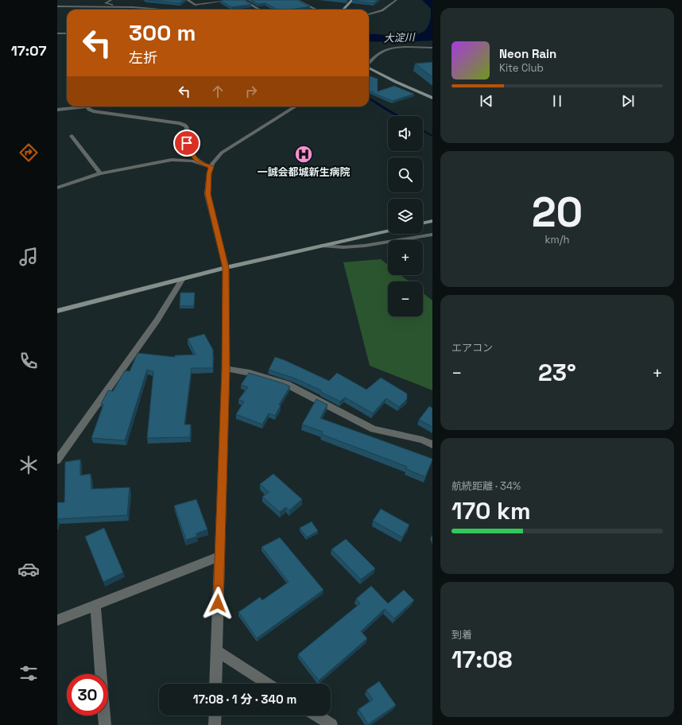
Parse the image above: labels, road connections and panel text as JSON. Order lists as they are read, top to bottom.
{
  "water": ["大淀川"],
  "places": {
    "hospital": ["一誠会都城新生病院"]
  },
  "page": {
    "tabs": "17:07",
    "turn": ["300 m", "左折"],
    "song": ["Neon Rain", "Kite Club"],
    "map_buttons": ["+", "−"],
    "tile": [
      ["20", "km/h"],
      "エアコン",
      ["航続距離 · 34%", "170 km"],
      ["到着", "17:08"]
    ],
    "heat": ["−", "23°", "+"],
    "limit": "30",
    "trip": "17:08 · 1 分 · 340 m"
  }
}
